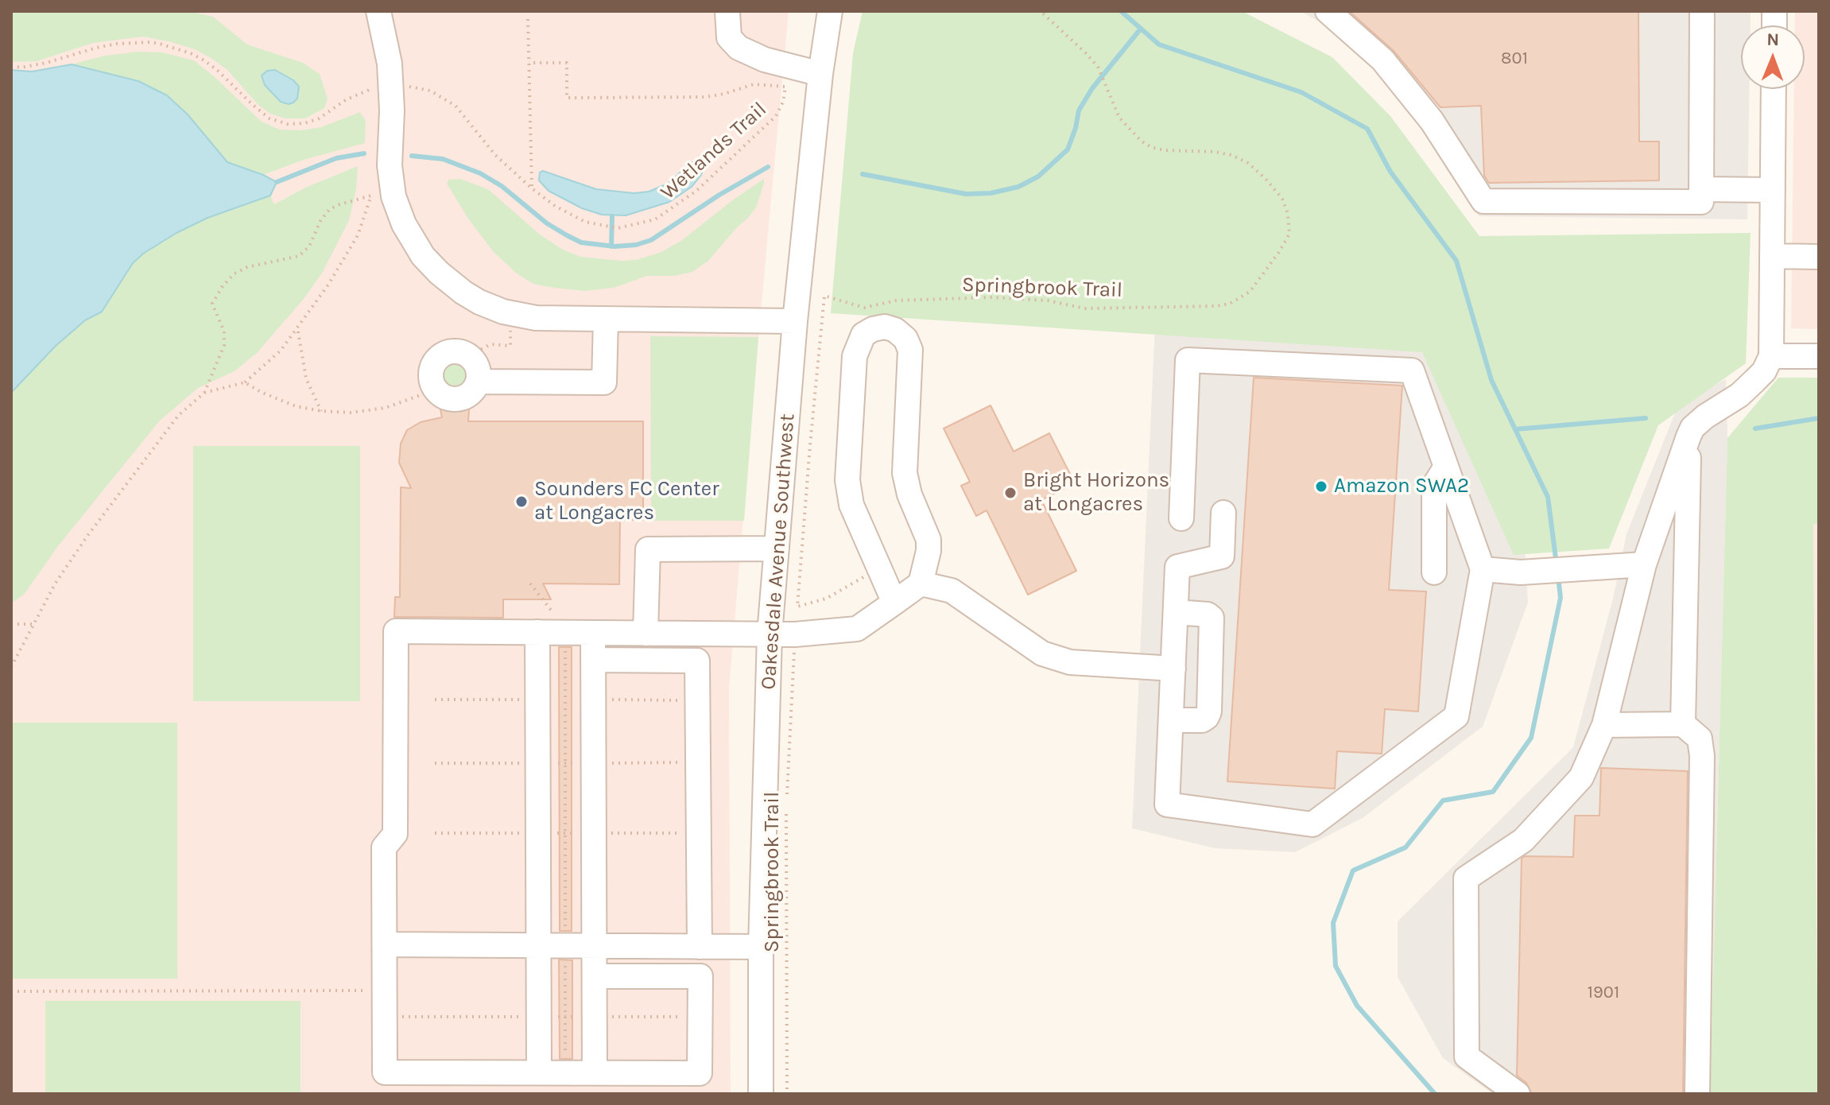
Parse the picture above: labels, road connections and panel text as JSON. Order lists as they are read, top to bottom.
{
  "streets": {
    "street": ["Oakesdale Avenue Southwest"],
    "path": ["Wetlands Trail", "Springbrook Trail"]
  },
  "places": ["Amazon SWA2", "Bright Horizons at Longacres", "Sounders FC Center at Longacres"],
  "house_numbers": ["801", "1901"],
  "north": "top"
}
